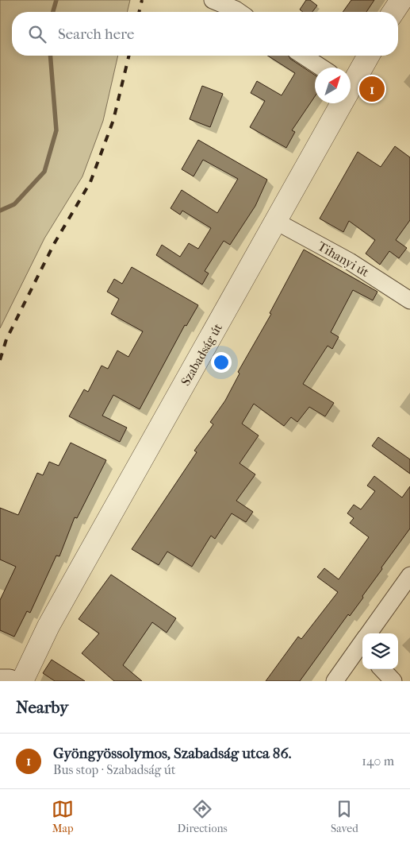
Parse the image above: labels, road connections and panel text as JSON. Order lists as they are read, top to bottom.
{
  "streets": {
    "street": ["Tihanyi út", "Szabadság út"]
  },
  "crossings": [
    ["Tihanyi út", "Szabadság út"]
  ],
  "north": "top right",
  "page": {
    "search": "Search here",
    "pins": "1",
    "heading": "Nearby",
    "list": [
      {
        "mark": "1",
        "name": "Gyöngyössolymos, Szabadság utca 86.",
        "note": "Bus stop · Szabadság út",
        "value": "140 m"
      }
    ],
    "nav": ["Map", "Directions", "Saved"]
  }
}
